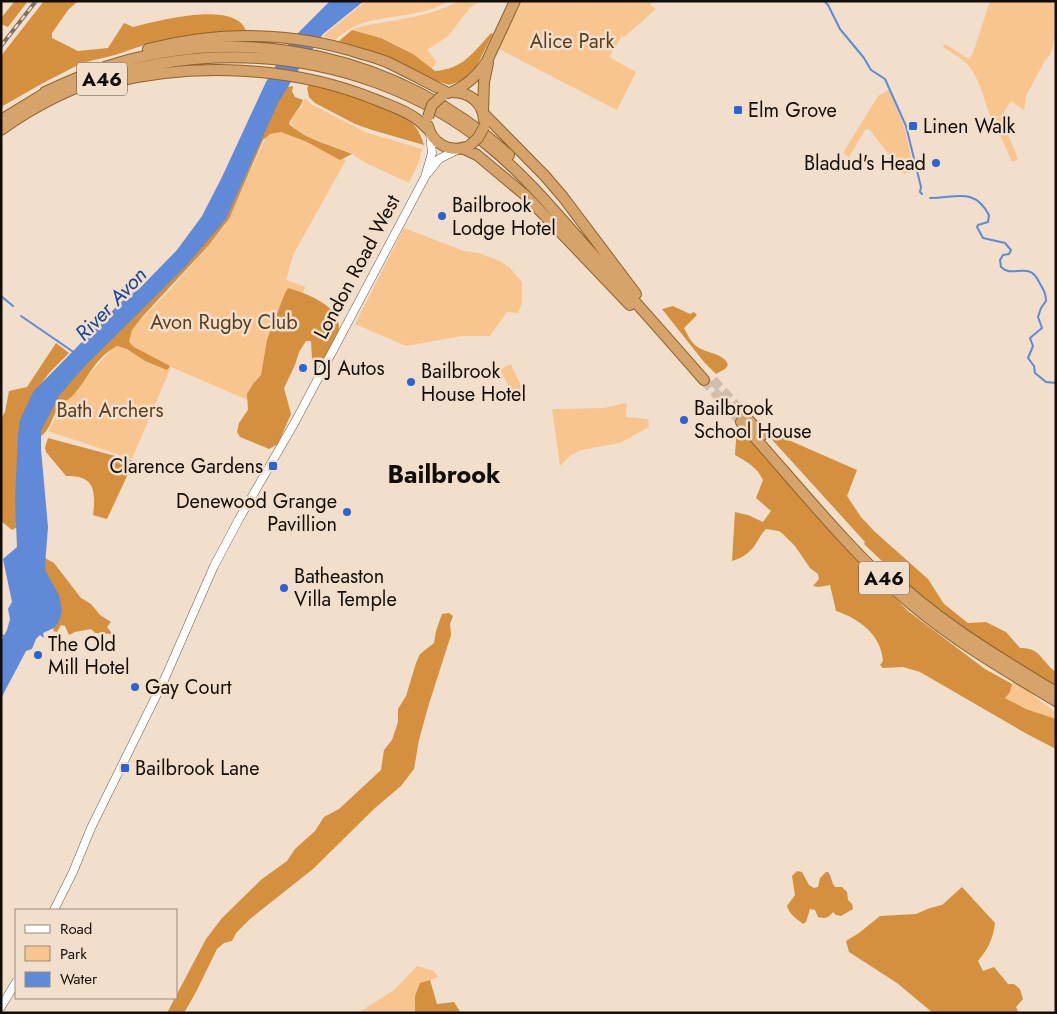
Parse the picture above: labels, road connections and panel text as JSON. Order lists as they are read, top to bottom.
{
  "streets": {
    "highway": ["A46"],
    "street": ["London Road West"]
  },
  "districts": ["Bailbrook"],
  "water": ["River Avon"],
  "parks": ["Alice Park", "Avon Rugby Club", "Bath Archers"],
  "places": {
    "transit": [
      "Elm Grove",
      "Linen Walk",
      "Clarence Gardens",
      "Bailbrook Lane"
    ],
    "other": [
      "Bladud's Head",
      "Bailbrook Lodge Hotel",
      "DJ Autos",
      "Bailbrook House Hotel",
      "Bailbrook School House",
      "Denewood Grange Pavillion",
      "Batheaston Villa Temple",
      "The Old Mill Hotel",
      "Gay Court"
    ]
  },
  "legend": ["Road", "Park", "Water"]
}
